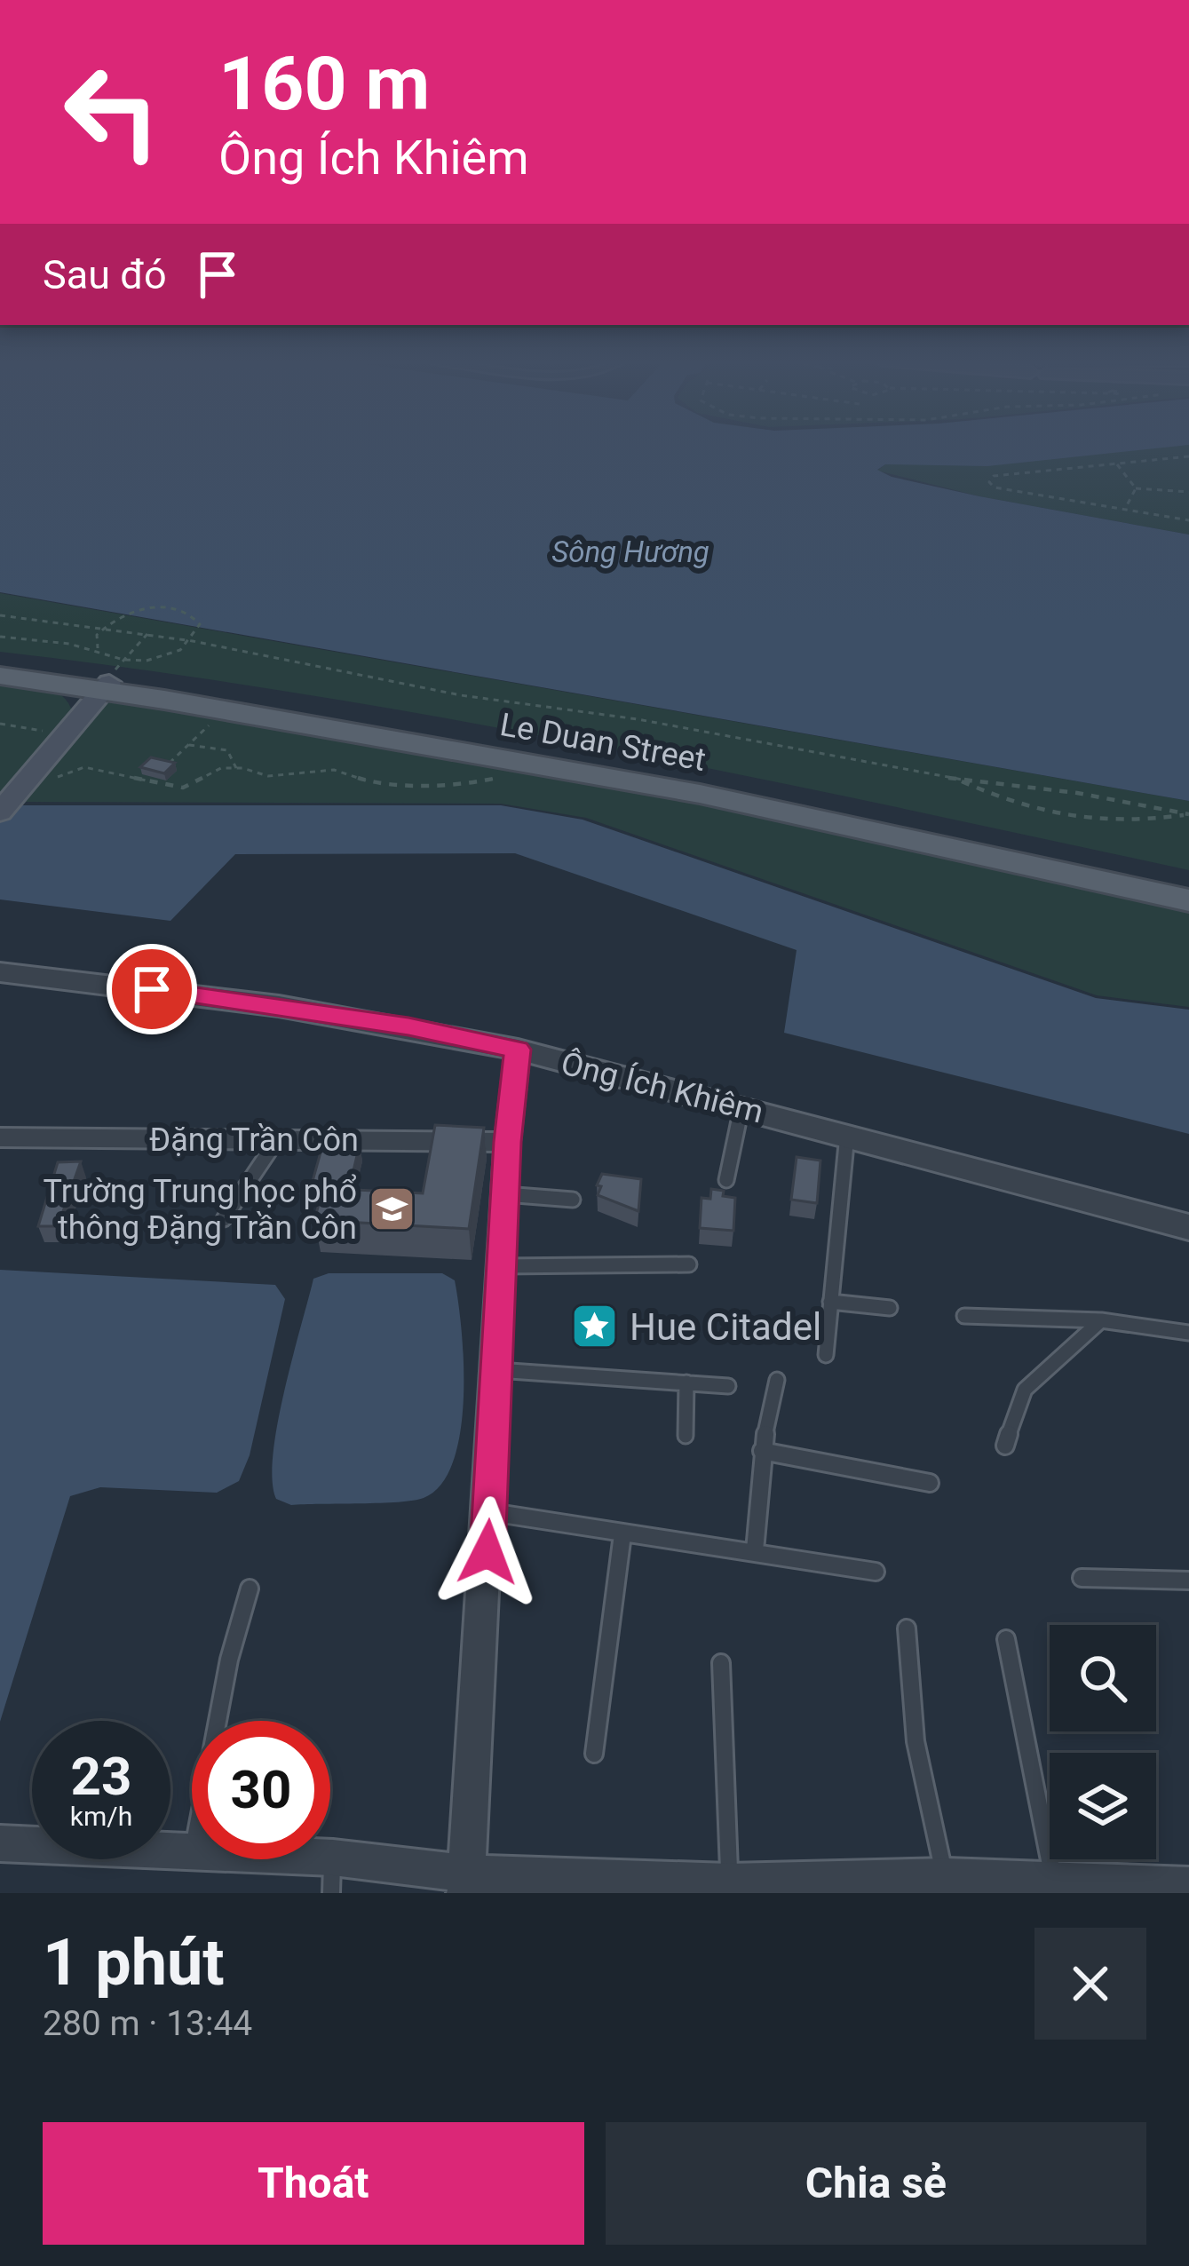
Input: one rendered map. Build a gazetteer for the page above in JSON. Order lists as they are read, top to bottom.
{
  "streets": {
    "main road": ["Le Duan Street"],
    "street": ["Ông Ích Khiêm", "Đặng Trần Côn"]
  },
  "water": ["Sông Hương"],
  "places": {
    "school or university": ["Trường Trung học phổ thông Đặng Trần Côn"],
    "place": ["Hue Citadel"]
  },
  "page": {
    "turn": ["160 m", "Ông Ích Khiêm"],
    "then": "Sau đó",
    "speed": "23 km/h",
    "limit": "30",
    "heading": ["1 phút", "280 m · 13:44"],
    "buttons": ["Thoát", "Chia sẻ"]
  }
}
